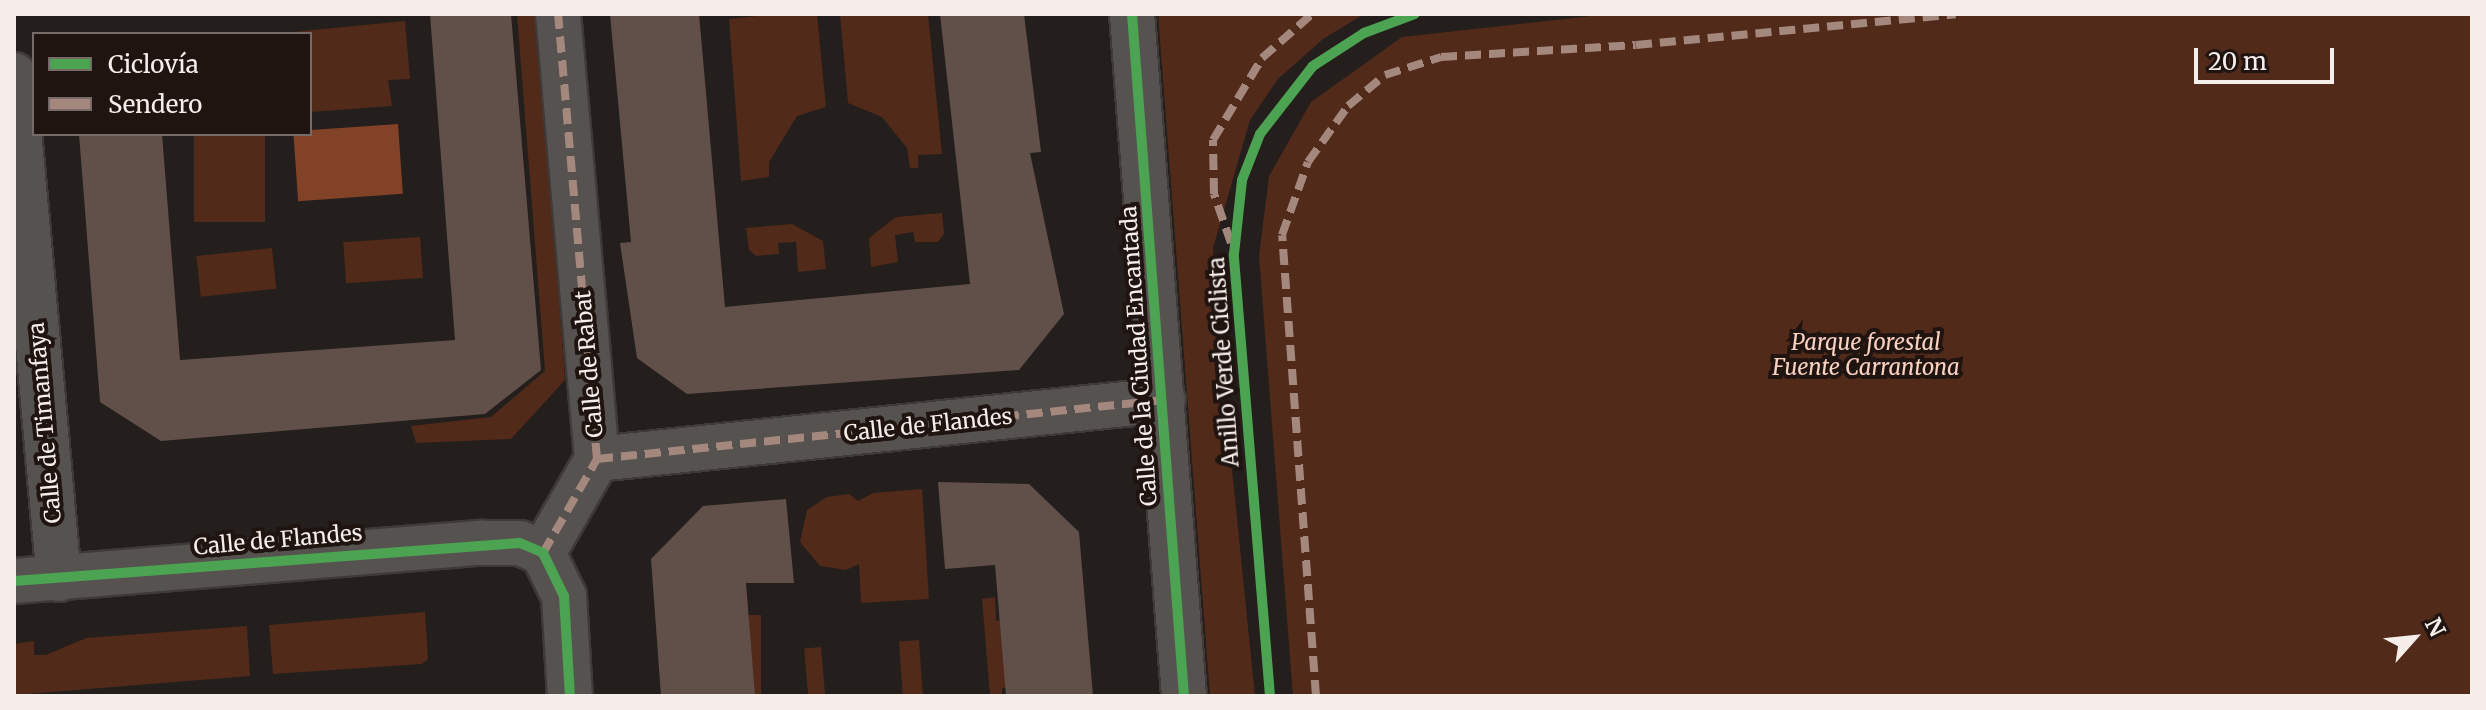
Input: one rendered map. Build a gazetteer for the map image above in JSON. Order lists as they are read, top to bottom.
{
  "streets": {
    "street": [
      "Calle de la Ciudad Encantada",
      "Calle de Rabat",
      "Calle de Timanfaya",
      "Calle de Flandes"
    ],
    "cycle path": ["Anillo Verde Ciclista"]
  },
  "crossings": [
    ["Calle de la Ciudad Encantada", "Calle de Flandes"],
    ["Calle de Rabat", "Calle de Flandes"],
    ["Calle de Timanfaya", "Calle de Flandes"]
  ],
  "parks": ["Parque forestal Fuente Carrantona"],
  "legend": ["Ciclovía", "Sendero"],
  "scale_bar": "20 m",
  "north": "top right"
}
